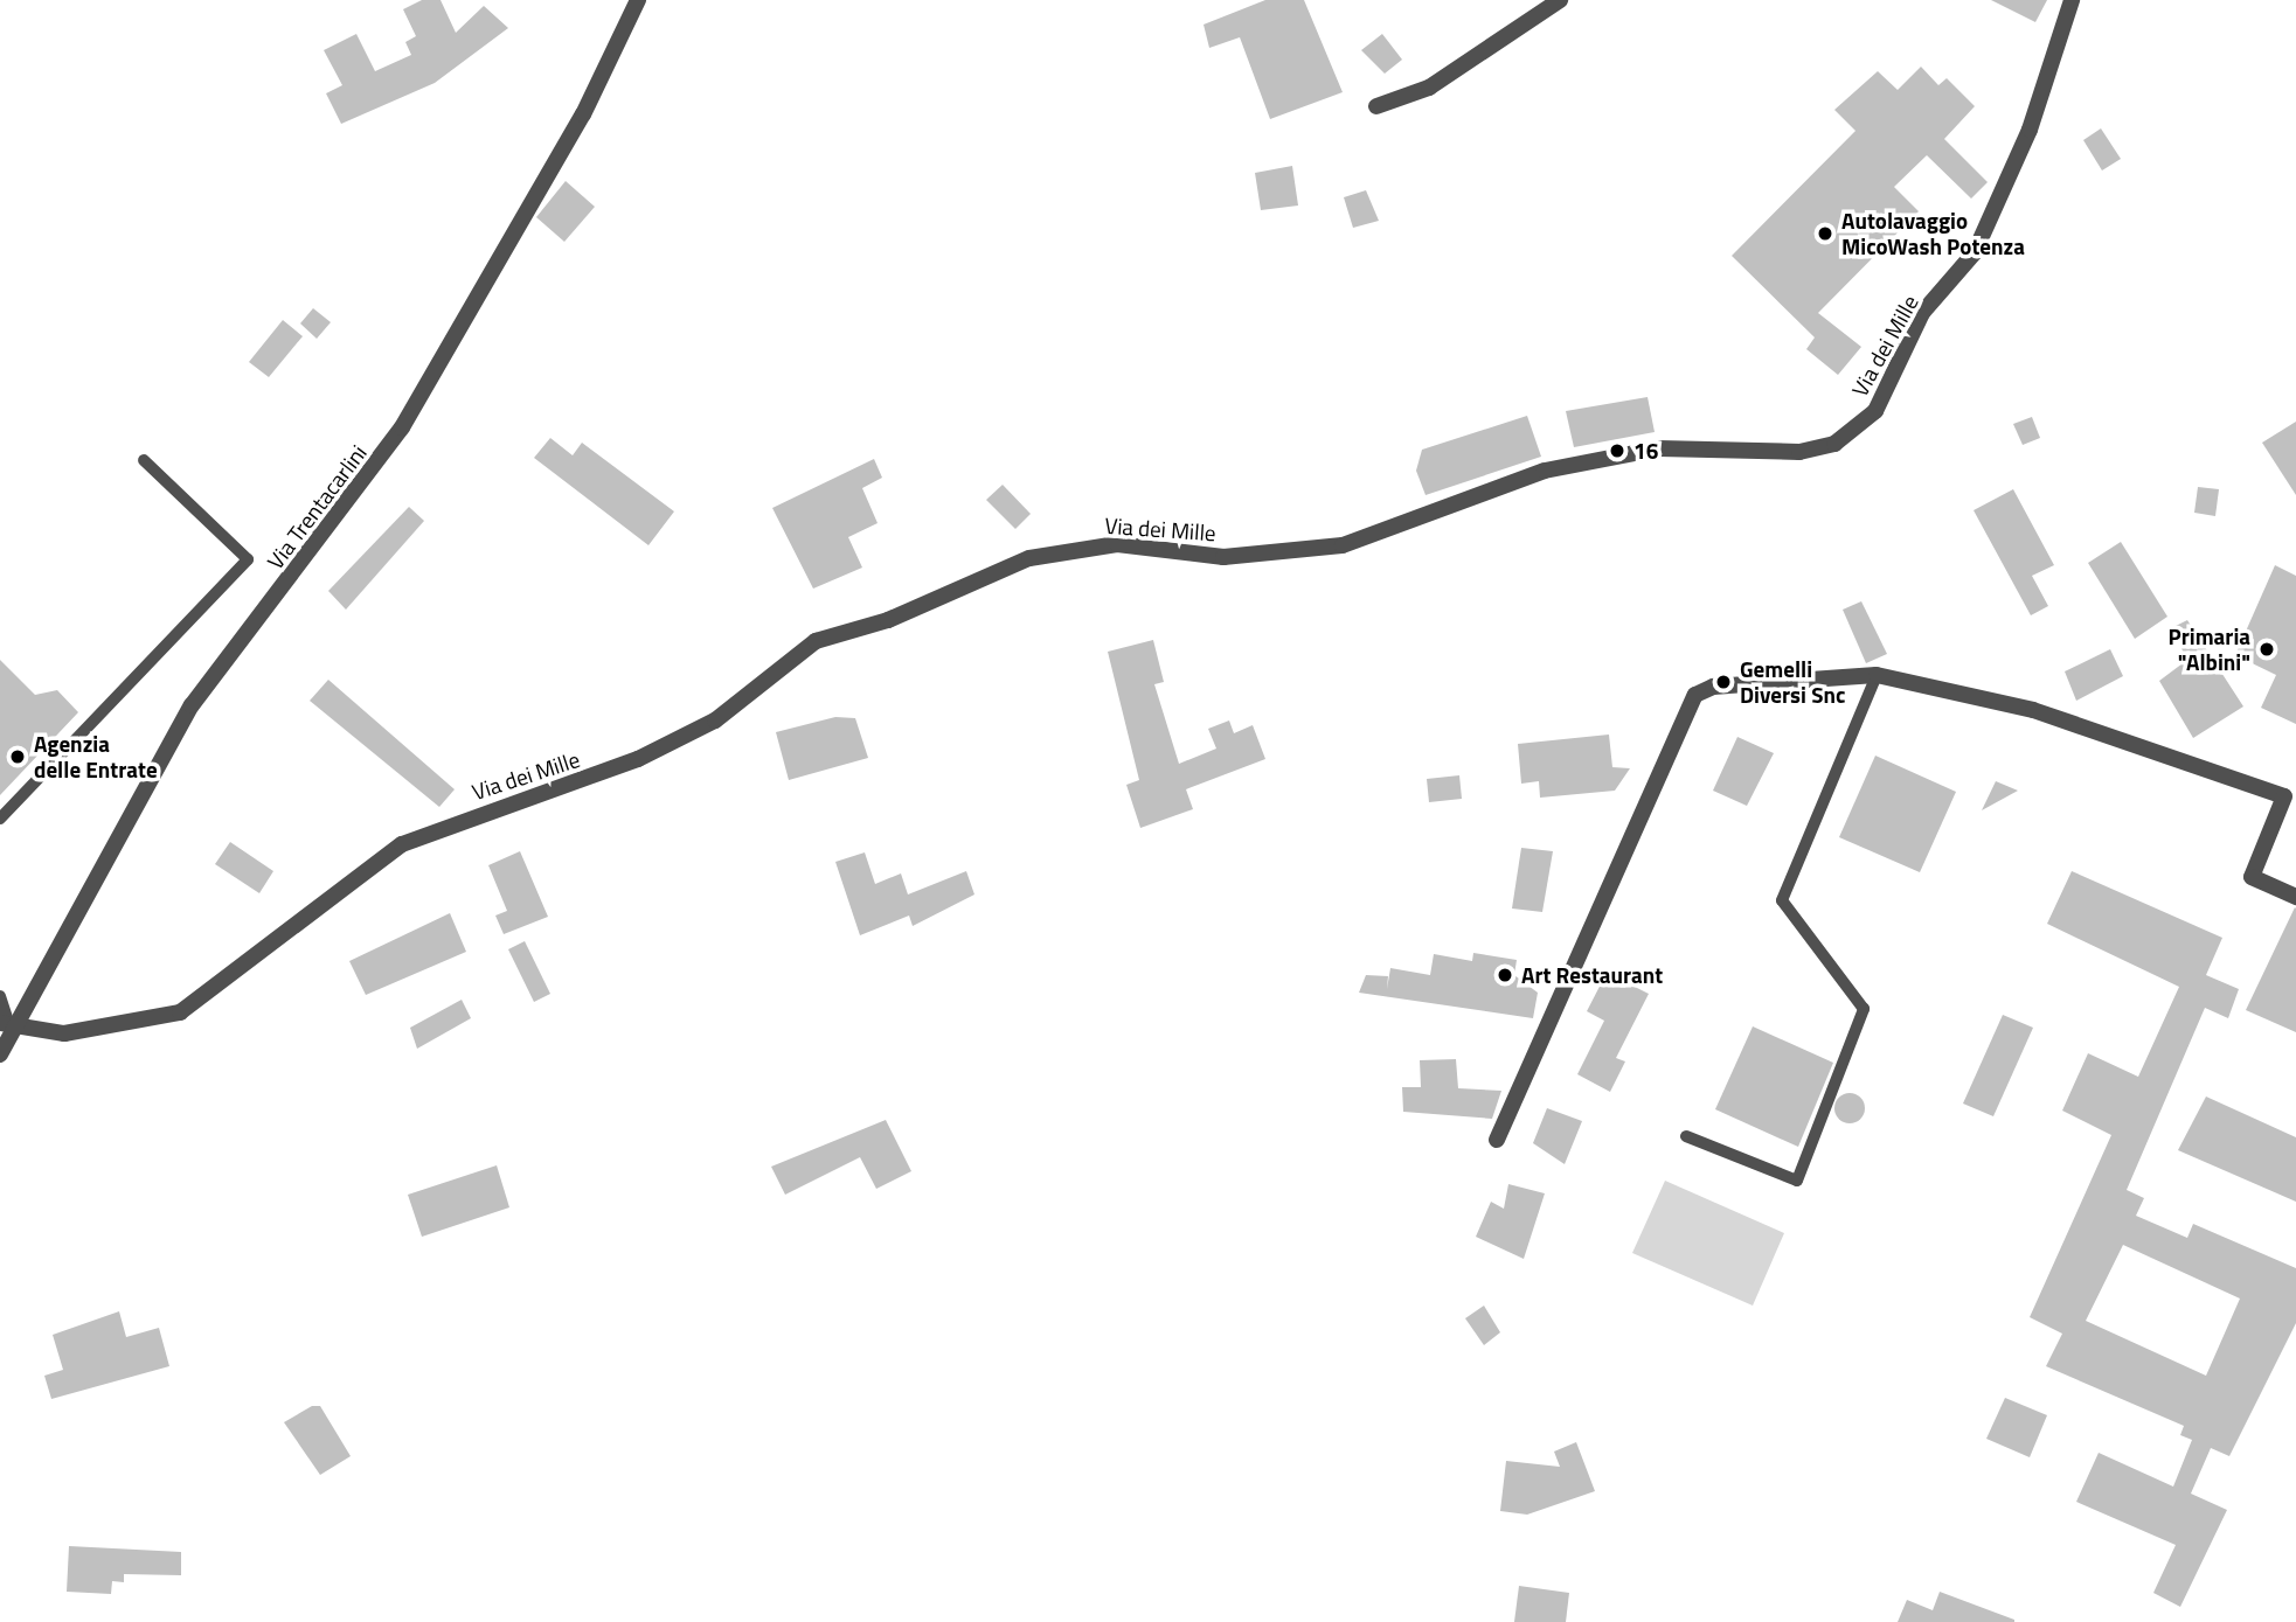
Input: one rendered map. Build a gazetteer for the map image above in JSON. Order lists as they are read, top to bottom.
{
  "streets": {
    "street": ["Via dei Mille", "Via Trentacarlini"]
  },
  "crossings": [
    ["Via dei Mille", "Via Trentacarlini"]
  ],
  "places": [
    "Autolavaggio MicoWash Potenza",
    "16",
    "Primaria \"Albini\"",
    "Gemelli Diversi Snc",
    "Agenzia delle Entrate",
    "Art Restaurant"
  ]
}
